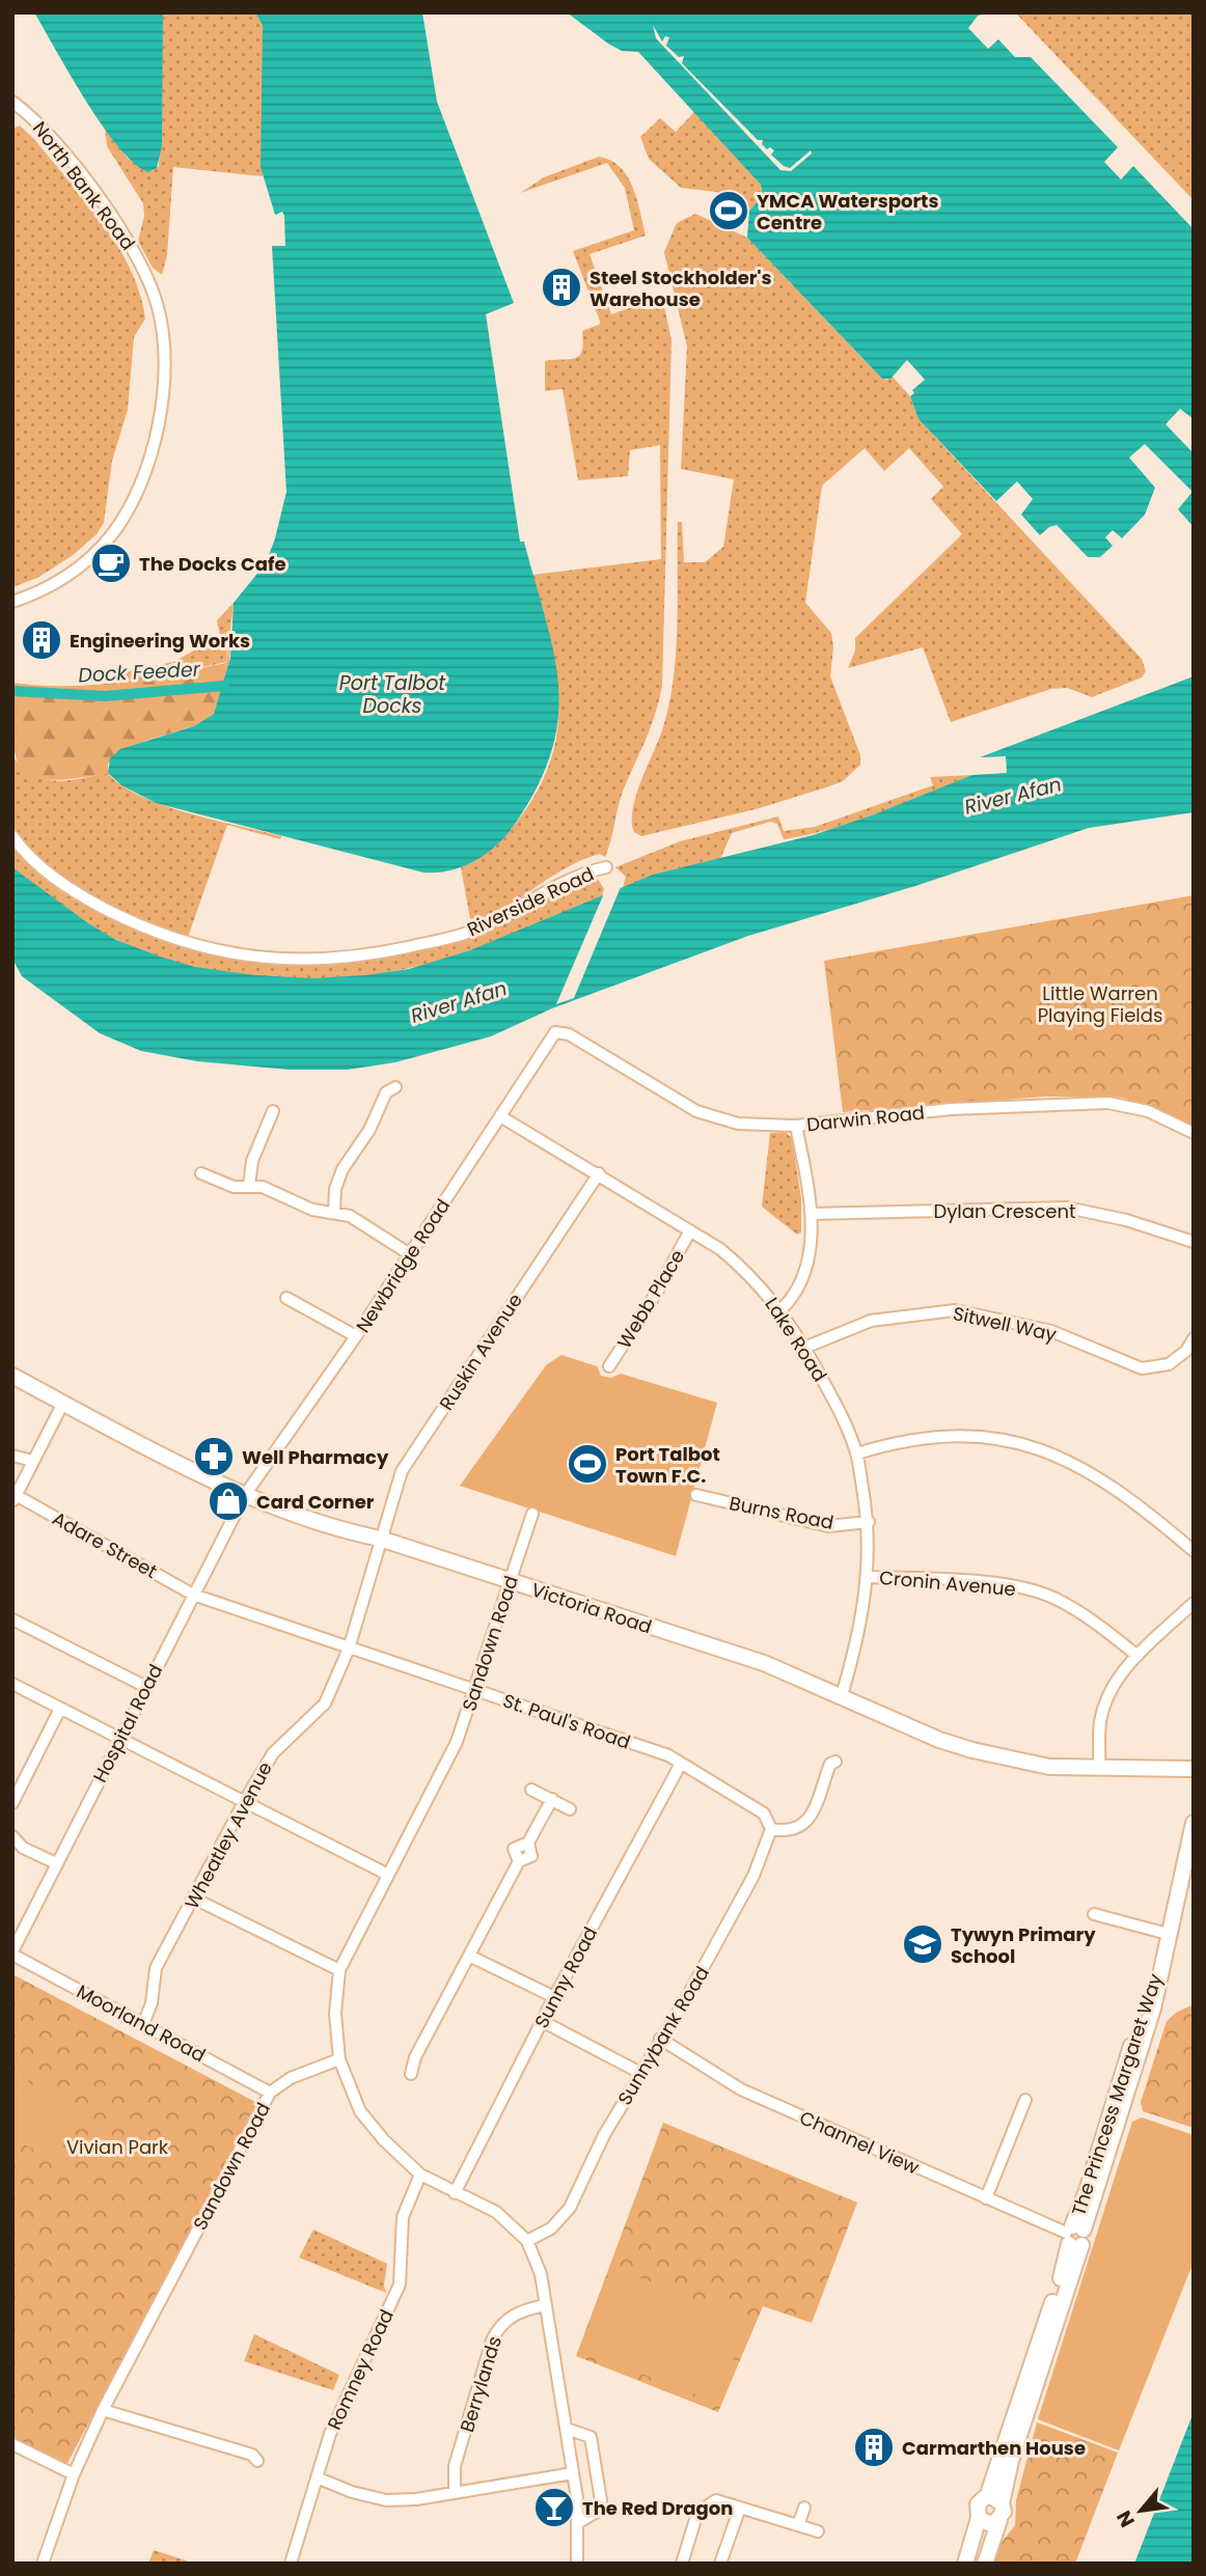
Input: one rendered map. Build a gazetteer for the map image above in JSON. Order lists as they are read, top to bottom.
{
  "streets": {
    "street": [
      "North Bank Road",
      "Riverside Road",
      "Darwin Road",
      "Dylan Crescent",
      "Newbridge Road",
      "Webb Place",
      "Sitwell Way",
      "Lake Road",
      "Ruskin Avenue",
      "Burns Road",
      "Adare Street",
      "Cronin Avenue",
      "Victoria Road",
      "Sandown Road",
      "St. Paul's Road",
      "Hospital Road",
      "Wheatley Avenue",
      "Sunny Road",
      "Moorland Road",
      "Sunnybank Road",
      "The Princess Margaret Way",
      "Channel View",
      "Romney Road",
      "Berrylands"
    ]
  },
  "crossings": [
    ["Darwin Road", "Newbridge Road"],
    ["Newbridge Road", "Lake Road"],
    ["Newbridge Road", "Victoria Road"],
    ["Newbridge Road", "Hospital Road"],
    ["Webb Place", "Lake Road"],
    ["Sitwell Way", "Lake Road"],
    ["Lake Road", "Ruskin Avenue"],
    ["Lake Road", "Burns Road"],
    ["Lake Road", "Cronin Avenue"],
    ["Lake Road", "Victoria Road"],
    ["Ruskin Avenue", "Victoria Road"],
    ["Ruskin Avenue", "Wheatley Avenue"],
    ["Adare Street", "St. Paul's Road"],
    ["Adare Street", "Hospital Road"],
    ["Victoria Road", "Sandown Road"],
    ["Victoria Road", "Hospital Road"],
    ["Victoria Road", "Wheatley Avenue"],
    ["Sandown Road", "St. Paul's Road"],
    ["Sandown Road", "Moorland Road"],
    ["St. Paul's Road", "Hospital Road"],
    ["St. Paul's Road", "Wheatley Avenue"],
    ["St. Paul's Road", "Sunny Road"],
    ["St. Paul's Road", "Sunnybank Road"],
    ["Hospital Road", "Moorland Road"],
    ["Wheatley Avenue", "Moorland Road"],
    ["Sunnybank Road", "Channel View"],
    ["The Princess Margaret Way", "Channel View"]
  ],
  "water": ["Dock Feeder", "Port Talbot Docks", "River Afan"],
  "parks": ["Little Warren Playing Fields", "Vivian Park"],
  "places": {
    "sports": ["YMCA Watersports Centre", "Port Talbot Town F.C."],
    "building": ["Steel Stockholder's Warehouse", "Engineering Works", "Carmarthen House"],
    "cafe": ["The Docks Cafe"],
    "pharmacy": ["Well Pharmacy"],
    "shop": ["Card Corner"],
    "school or university": ["Tywyn Primary School"],
    "bar": ["The Red Dragon"]
  },
  "north": "bottom left"
}
